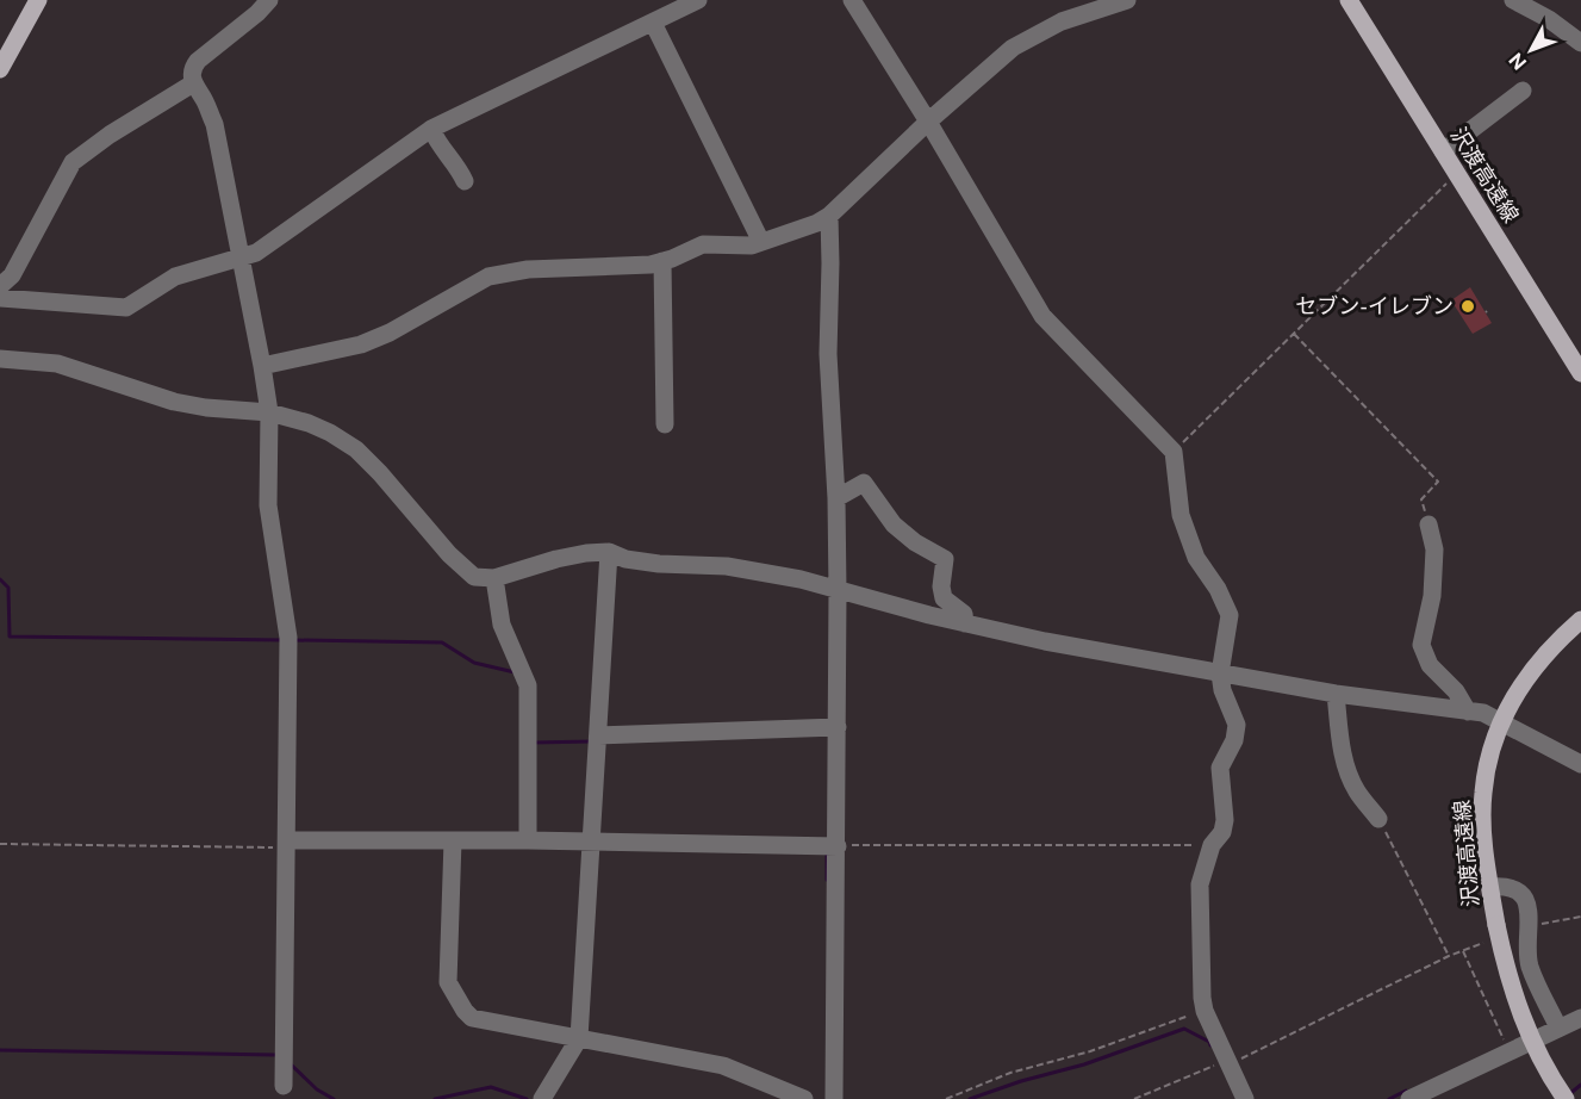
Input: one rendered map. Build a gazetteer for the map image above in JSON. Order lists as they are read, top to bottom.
{
  "streets": {
    "main road": ["沢渡高遠線"]
  },
  "places": ["セブン-イレブン"],
  "north": "bottom left"
}
